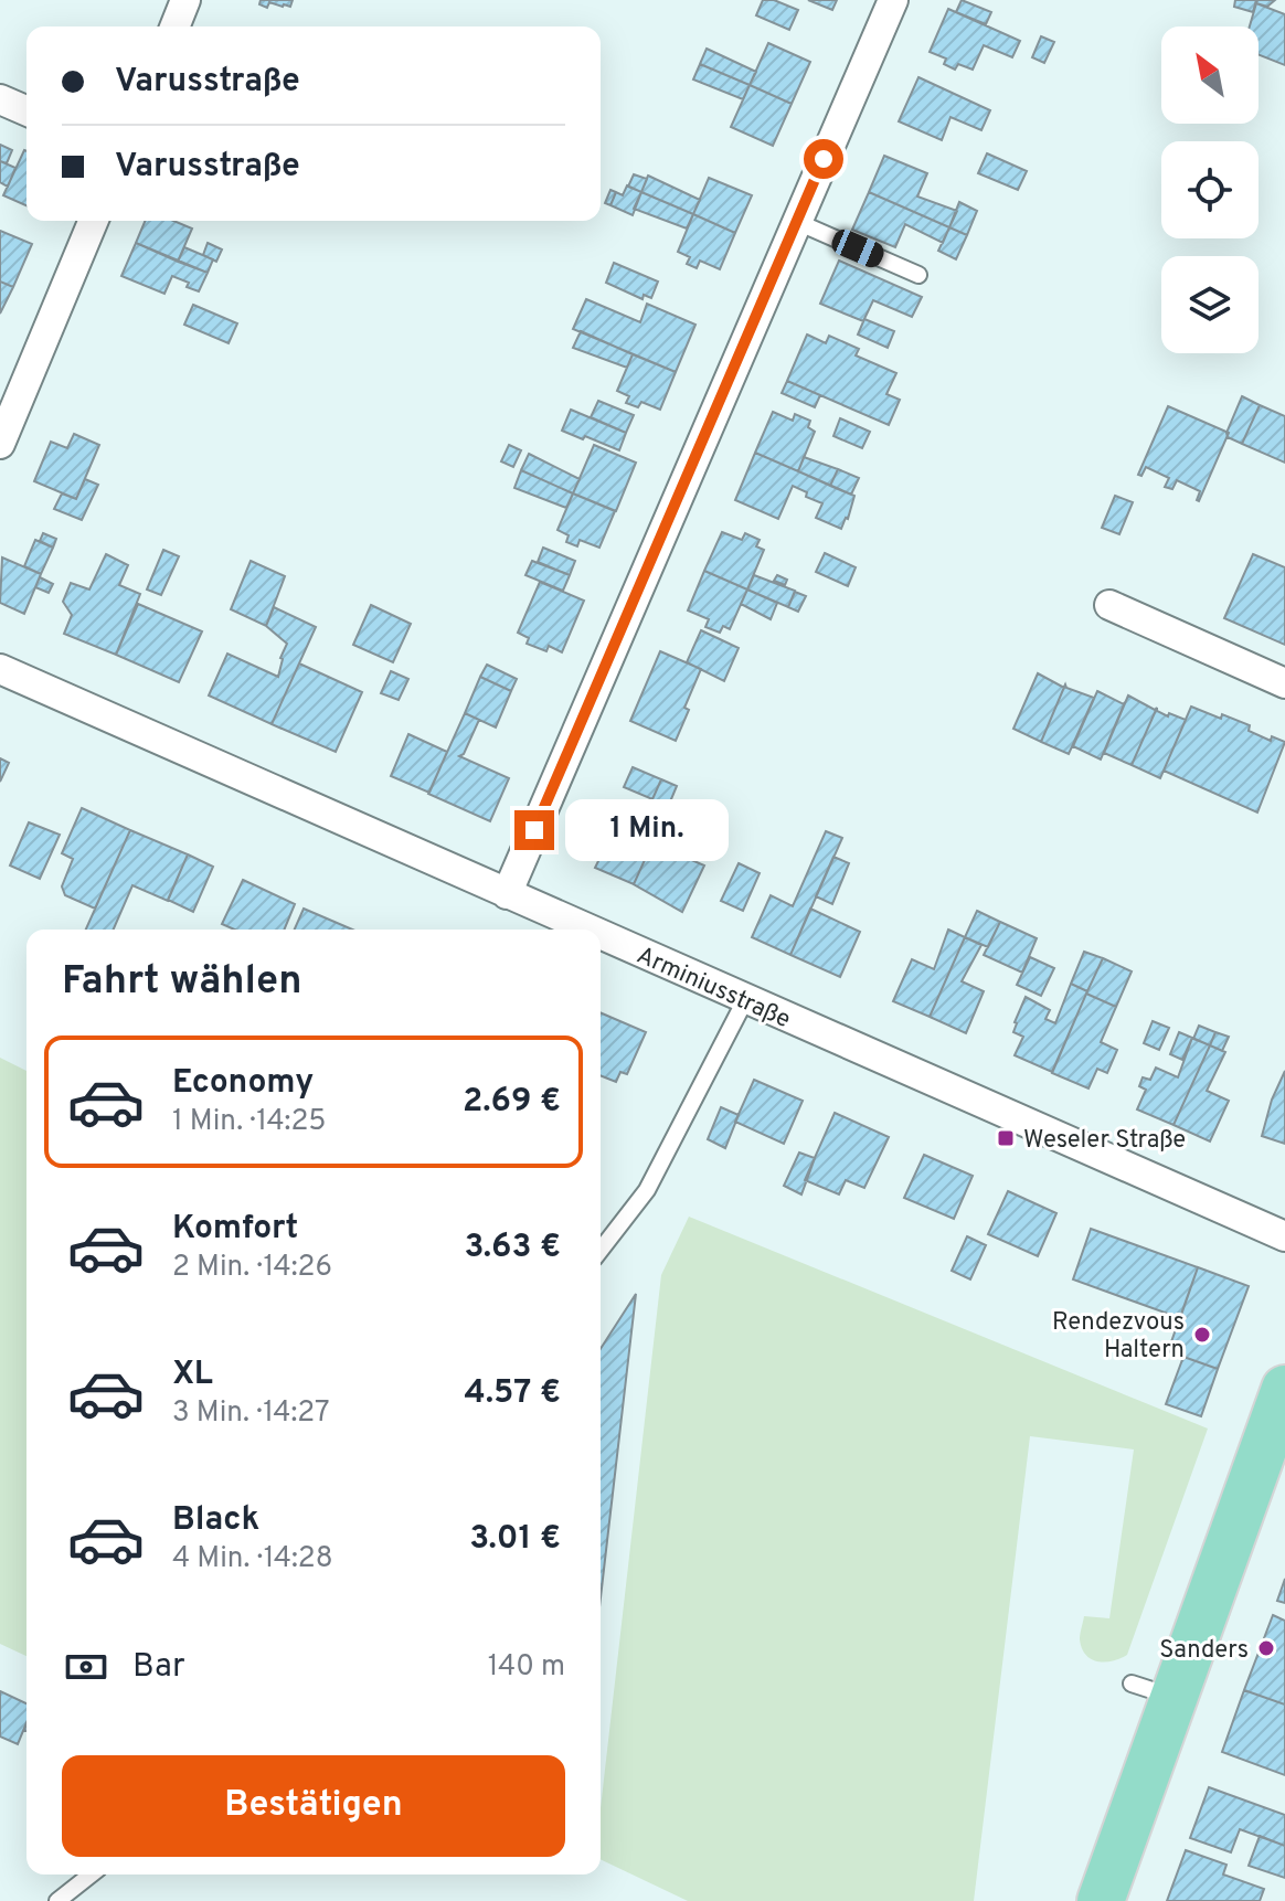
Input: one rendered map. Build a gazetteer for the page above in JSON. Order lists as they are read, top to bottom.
{
  "streets": {
    "street": ["Arminiusstraße"]
  },
  "places": {
    "transit": ["Weseler Straße"],
    "other": ["Rendezvous Haltern", "Sanders"]
  },
  "north": "top left",
  "page": {
    "banner": ["Varusstraße", "Varusstraße"],
    "bubble": "1 Min.",
    "heading": "Fahrt wählen",
    "list": [
      {
        "name": "Economy",
        "note": "1 Min. · 14:25",
        "value": "2.69 €"
      },
      {
        "name": "Komfort",
        "note": "2 Min. · 14:26",
        "value": "3.63 €"
      },
      {
        "name": "XL",
        "note": "3 Min. · 14:27",
        "value": "4.57 €"
      },
      {
        "name": "Black",
        "note": "4 Min. · 14:28",
        "value": "3.01 €"
      }
    ],
    "pay": ["Bar", "140 m"],
    "buttons": "Bestätigen"
  }
}
